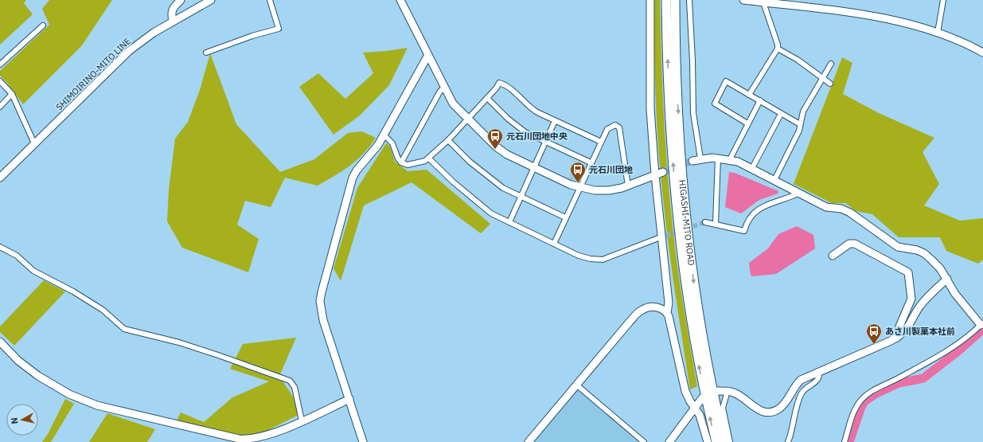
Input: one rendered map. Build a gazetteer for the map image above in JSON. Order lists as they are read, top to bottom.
{
  "streets": {
    "highway": ["HIGASHI-MITO ROAD"],
    "street": ["SHIMOIRINO-MITO LINE"]
  },
  "places": {
    "bus stop": ["元石川団地中央", "元石川団地", "あさ川製菓本社前"]
  },
  "north": "left"
}
